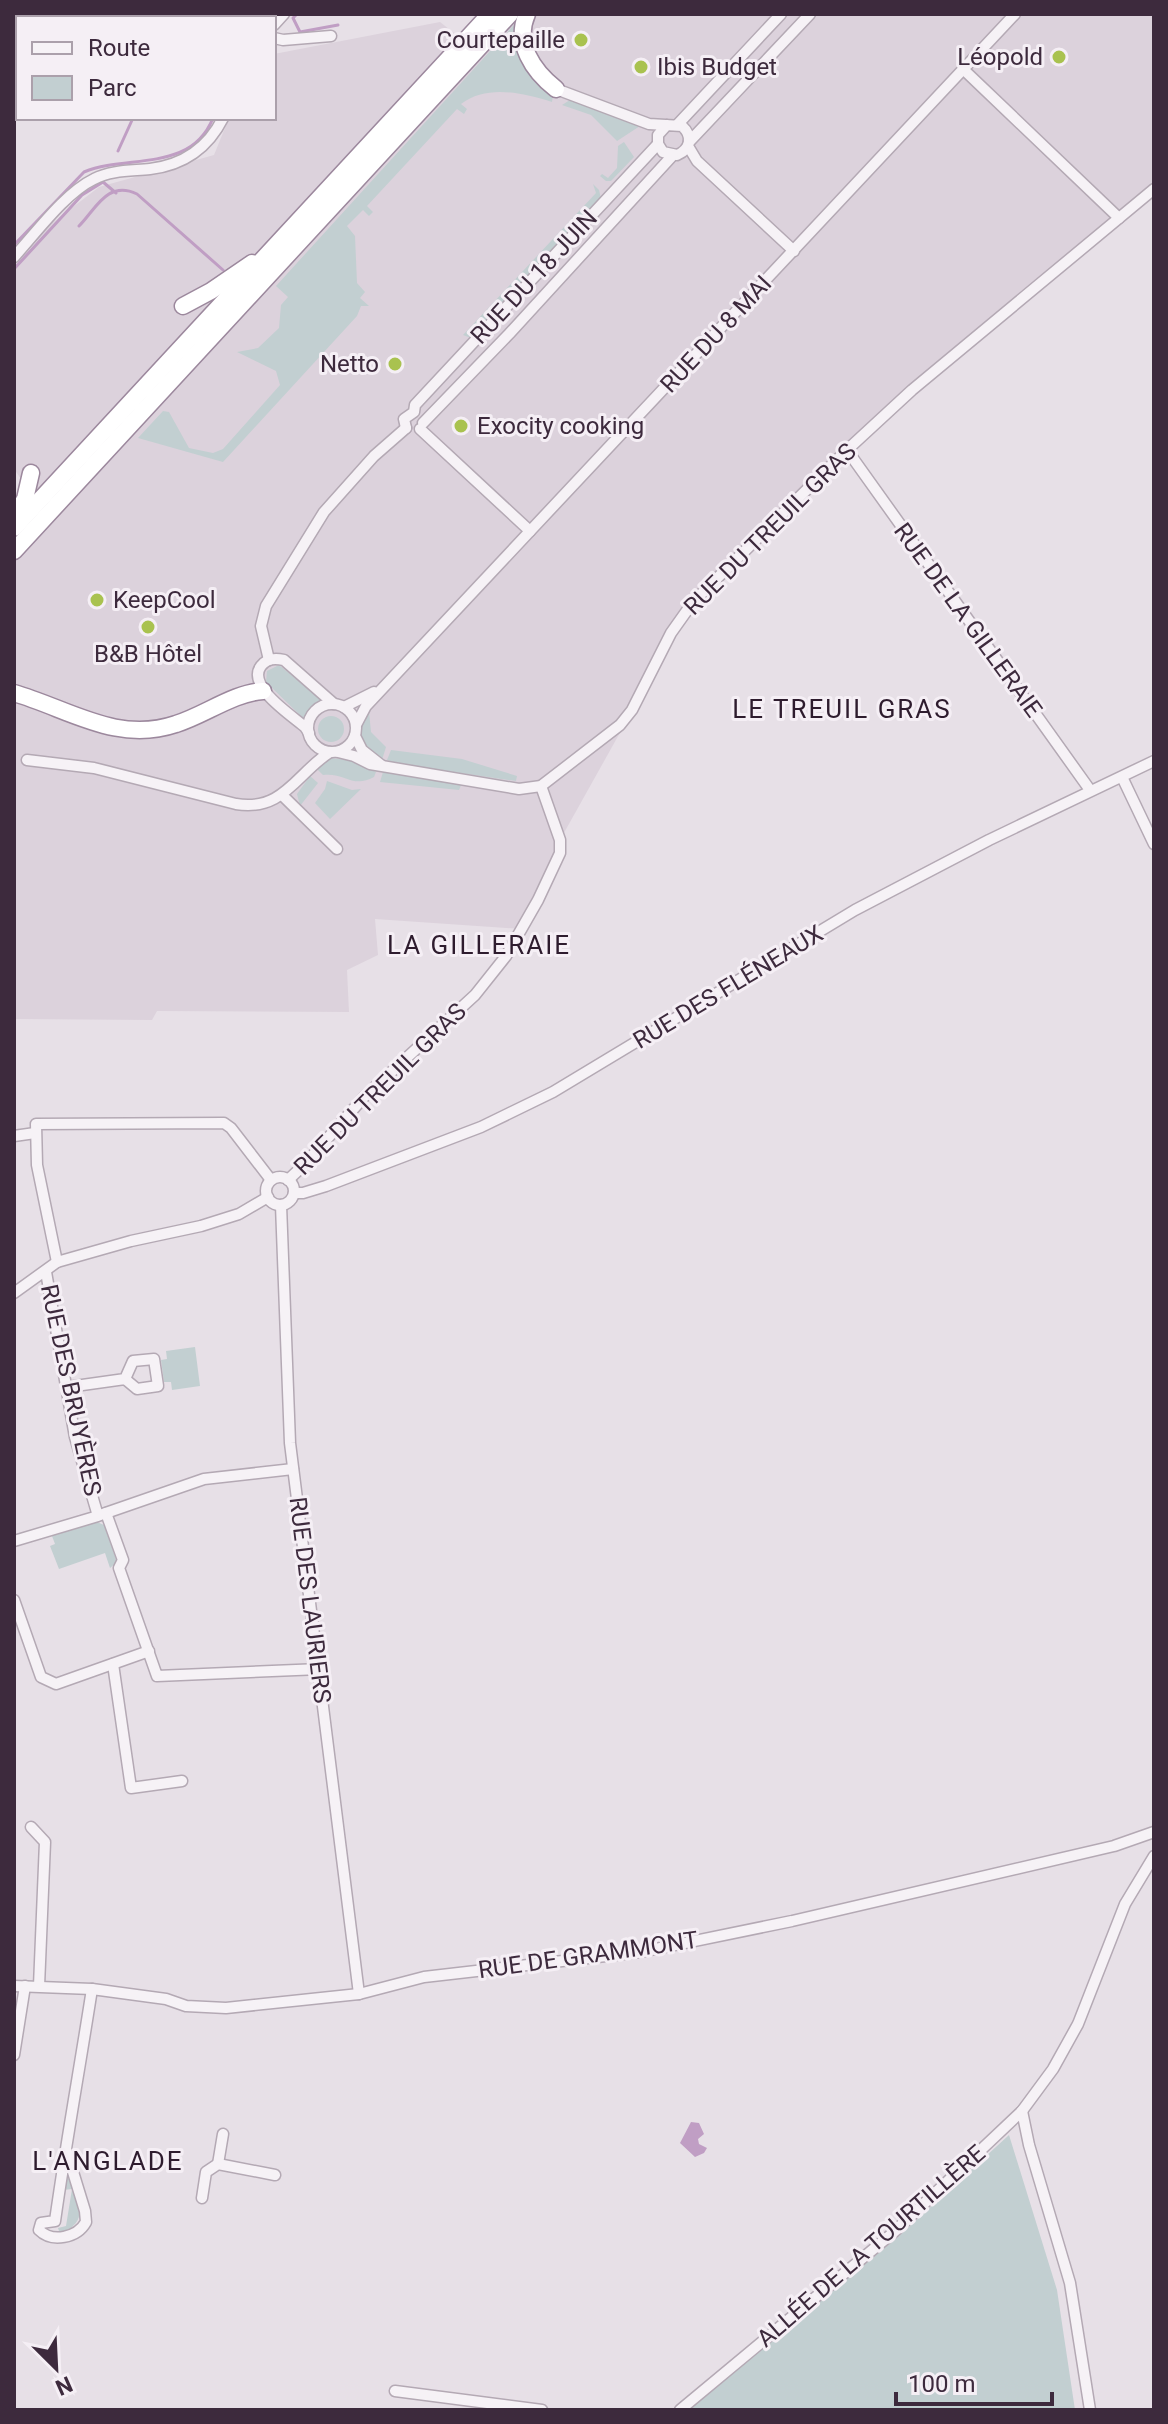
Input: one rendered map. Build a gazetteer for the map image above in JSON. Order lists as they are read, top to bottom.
{
  "streets": {
    "street": [
      "RUE DU 18 JUIN",
      "RUE DU 8 MAI",
      "RUE DU TREUIL GRAS",
      "RUE DE LA GILLERAIE",
      "RUE DES FLÉNEAUX",
      "RUE DES BRUYÈRES",
      "RUE DES LAURIERS",
      "RUE DE GRAMMONT",
      "ALLÉE DE LA TOURTILLÈRE"
    ]
  },
  "crossings": [
    ["RUE DU TREUIL GRAS", "RUE DE LA GILLERAIE"],
    ["RUE DU TREUIL GRAS", "RUE DES FLÉNEAUX"],
    ["RUE DU TREUIL GRAS", "RUE DES LAURIERS"],
    ["RUE DE LA GILLERAIE", "RUE DES FLÉNEAUX"],
    ["RUE DES FLÉNEAUX", "RUE DES LAURIERS"],
    ["RUE DES LAURIERS", "RUE DE GRAMMONT"]
  ],
  "districts": ["LE TREUIL GRAS", "LA GILLERAIE", "L'ANGLADE"],
  "places": [
    "Courtepaille",
    "Léopold",
    "Ibis Budget",
    "Netto",
    "Exocity cooking",
    "KeepCool",
    "B&B Hôtel"
  ],
  "legend": ["Route", "Parc"],
  "scale_bar": "100 m",
  "north": "bottom right"
}
